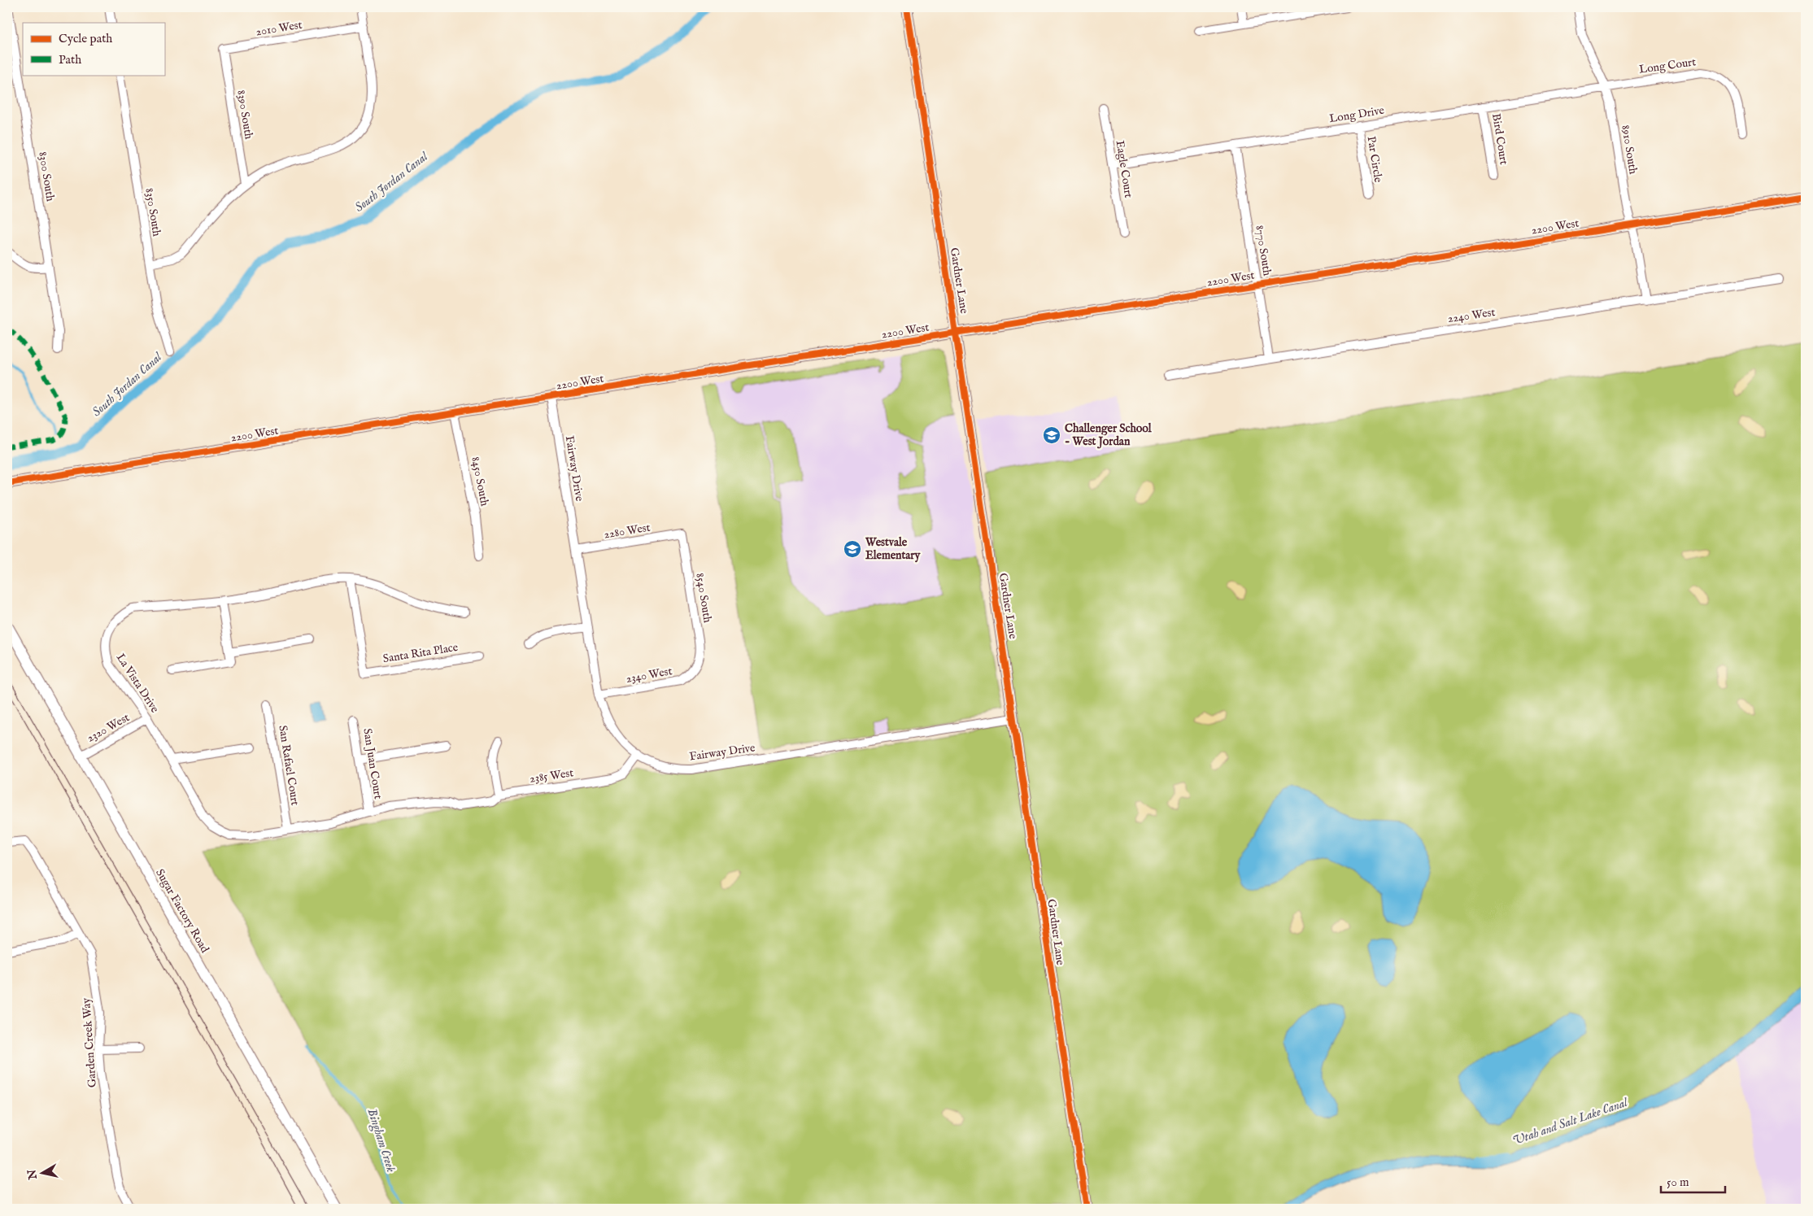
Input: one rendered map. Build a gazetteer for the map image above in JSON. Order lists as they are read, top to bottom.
{
  "streets": {
    "street": [
      "2010 West",
      "Long Court",
      "8390 South",
      "Long Drive",
      "Bird Court",
      "8910 South",
      "Par Circle",
      "Eagle Court",
      "8300 South",
      "8350 South",
      "2200 West",
      "8770 South",
      "Gardner Lane",
      "2240 West",
      "Fairway Drive",
      "8450 South",
      "2280 West",
      "8540 South",
      "Santa Rita Place",
      "2340 West",
      "La Vista Drive",
      "2320 West",
      "San Juan Court",
      "San Rafael Court",
      "2385 West",
      "Sugar Factory Road",
      "Garden Creek Way"
    ]
  },
  "crossings": [
    ["2010 West", "8390 South"],
    ["Long Court", "Long Drive"],
    ["Long Court", "8910 South"],
    ["Long Drive", "Bird Court"],
    ["Long Drive", "8910 South"],
    ["Long Drive", "Par Circle"],
    ["Long Drive", "Eagle Court"],
    ["Long Drive", "8770 South"],
    ["8910 South", "2200 West"],
    ["8910 South", "2240 West"],
    ["2200 West", "8770 South"],
    ["2200 West", "Gardner Lane"],
    ["2200 West", "Fairway Drive"],
    ["2200 West", "8450 South"],
    ["8770 South", "2240 West"],
    ["Gardner Lane", "Fairway Drive"],
    ["Fairway Drive", "2280 West"],
    ["Fairway Drive", "2340 West"],
    ["Fairway Drive", "2385 West"],
    ["2280 West", "8540 South"],
    ["8540 South", "2340 West"],
    ["Santa Rita Place", "La Vista Drive"],
    ["La Vista Drive", "2320 West"],
    ["La Vista Drive", "San Juan Court"],
    ["La Vista Drive", "San Rafael Court"],
    ["La Vista Drive", "2385 West"],
    ["2320 West", "Sugar Factory Road"]
  ],
  "water": ["South Jordan Canal", "Utah and Salt Lake Canal", "Bingham Creek"],
  "places": {
    "school or university": ["Challenger School - West Jordan", "Westvale Elementary"]
  },
  "legend": ["Cycle path", "Path"],
  "scale_bar": "50 m",
  "north": "left"
}
